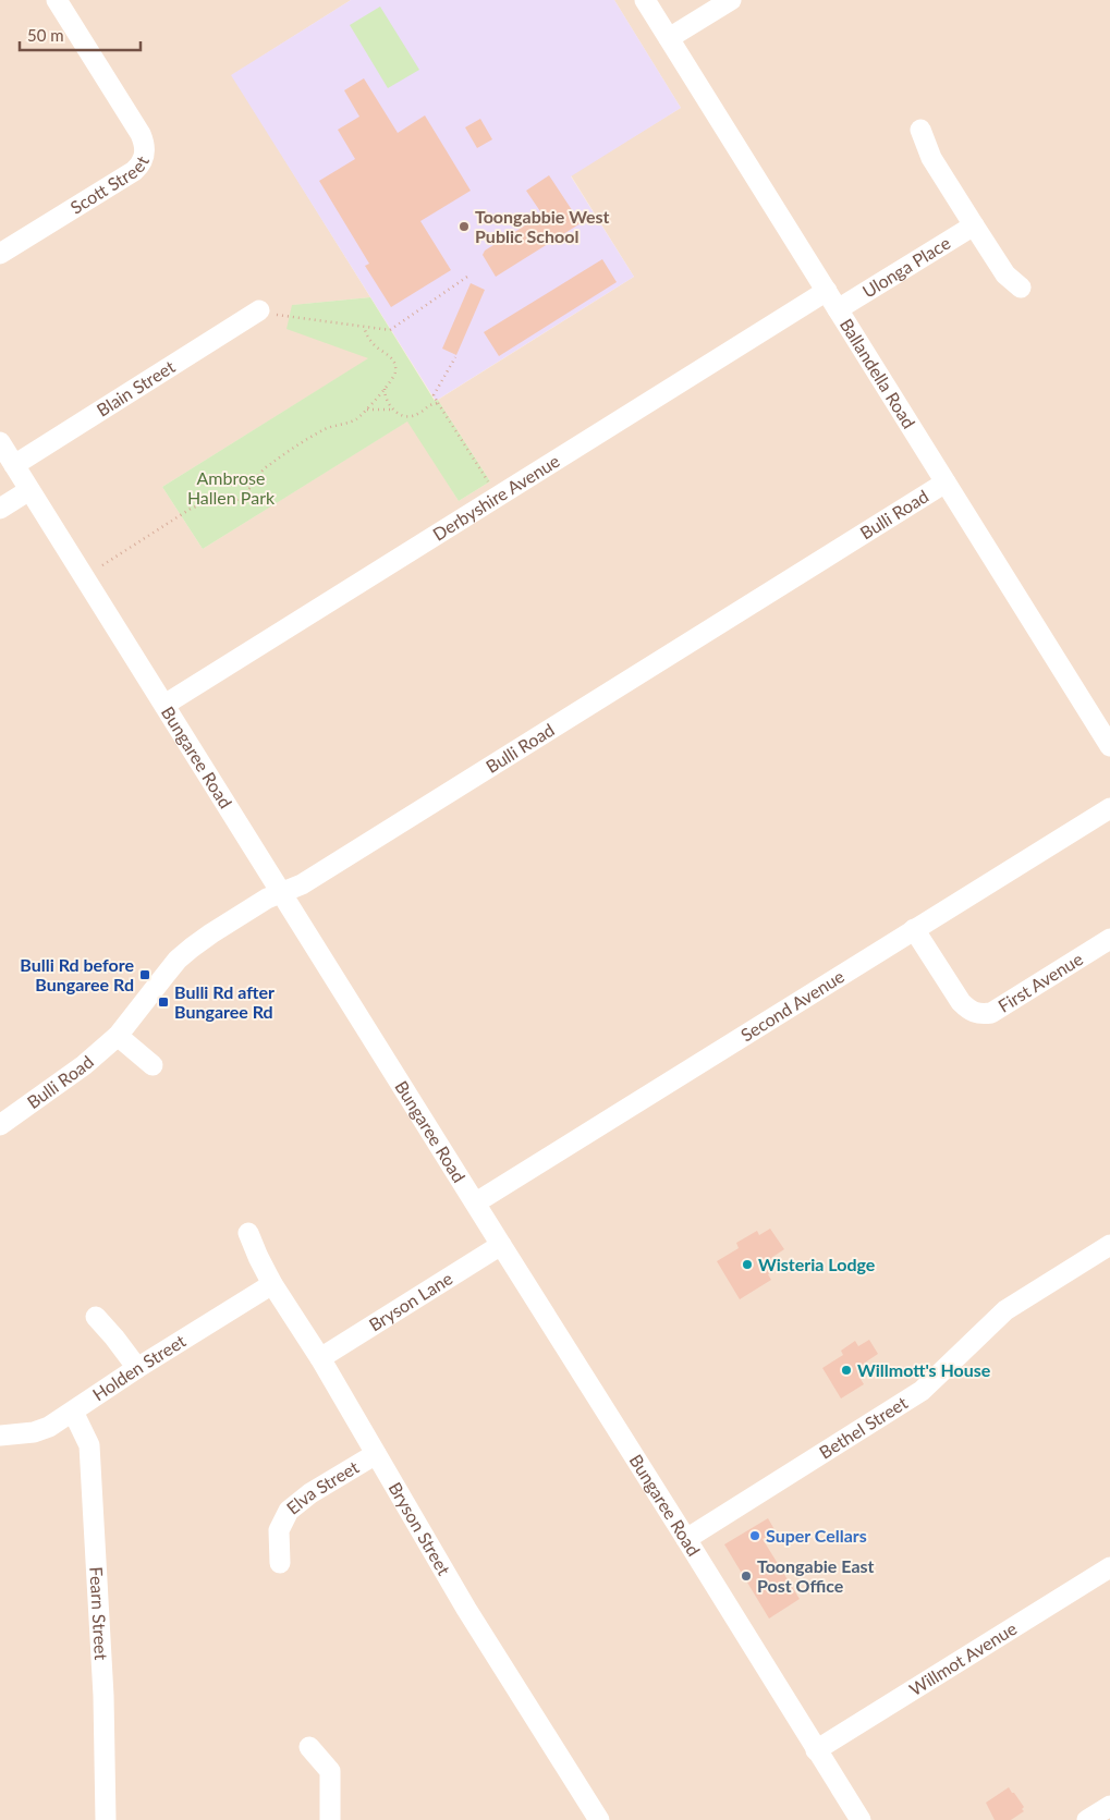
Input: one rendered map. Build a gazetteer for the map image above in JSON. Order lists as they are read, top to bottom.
{
  "streets": {
    "street": [
      "Scott Street",
      "Ulonga Place",
      "Ballandella Road",
      "Blain Street",
      "Derbyshire Avenue",
      "Bulli Road",
      "Bungaree Road",
      "First Avenue",
      "Second Avenue",
      "Bryson Lane",
      "Holden Street",
      "Bethel Street",
      "Elva Street",
      "Bryson Street",
      "Fearn Street",
      "Willmot Avenue"
    ]
  },
  "crossings": [
    ["Ulonga Place", "Ballandella Road"],
    ["Ballandella Road", "Derbyshire Avenue"],
    ["Ballandella Road", "Bulli Road"],
    ["Blain Street", "Bungaree Road"],
    ["Derbyshire Avenue", "Bungaree Road"],
    ["Bulli Road", "Bungaree Road"],
    ["Bungaree Road", "Second Avenue"],
    ["Bungaree Road", "Bryson Lane"],
    ["Bungaree Road", "Bethel Street"],
    ["Bungaree Road", "Willmot Avenue"],
    ["First Avenue", "Second Avenue"],
    ["Bryson Lane", "Bryson Street"],
    ["Holden Street", "Bryson Street"],
    ["Holden Street", "Fearn Street"],
    ["Elva Street", "Bryson Street"]
  ],
  "parks": ["Ambrose Hallen Park"],
  "places": {
    "other": [
      "Toongabbie West Public School",
      "Wisteria Lodge",
      "Willmott's House",
      "Super Cellars",
      "Toongabie East Post Office"
    ],
    "transit": ["Bulli Rd before Bungaree Rd", "Bulli Rd after Bungaree Rd"]
  },
  "scale_bar": "50 m"
}
